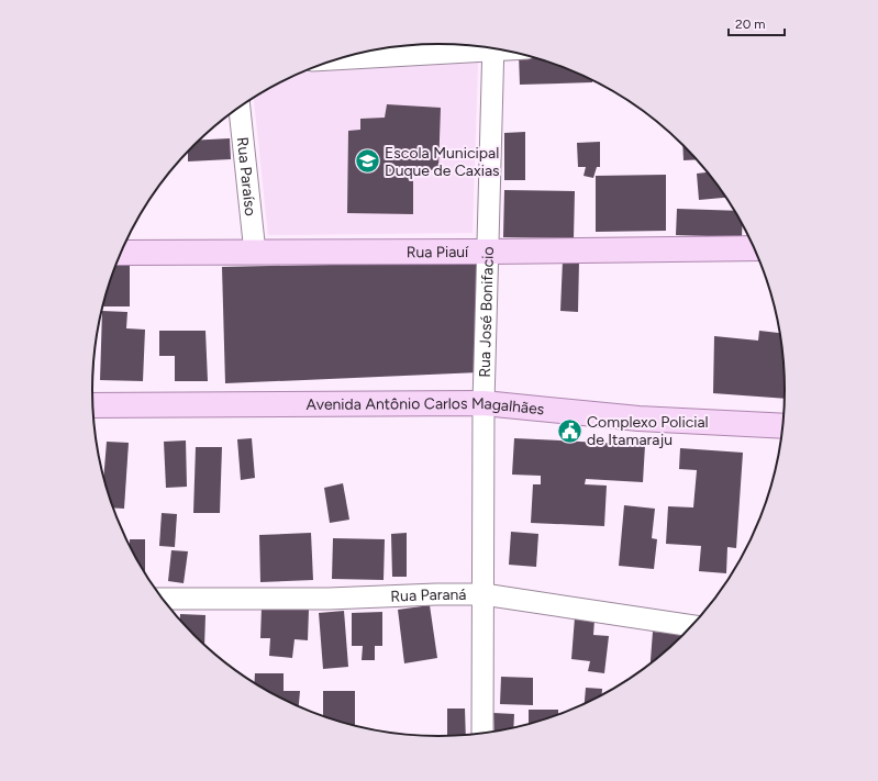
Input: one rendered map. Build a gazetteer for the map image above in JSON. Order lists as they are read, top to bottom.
{
  "streets": {
    "main road": ["Rua Piauí", "Avenida Antônio Carlos Magalhães"],
    "street": ["Rua Paraíso", "Rua José Bonifacio", "Rua Paraná"]
  },
  "crossings": [
    ["Rua Paraíso", "Rua Piauí"],
    ["Rua Piauí", "Rua José Bonifacio"],
    ["Rua José Bonifacio", "Avenida Antônio Carlos Magalhães"],
    ["Rua José Bonifacio", "Rua Paraná"]
  ],
  "places": {
    "school or university": ["Escola Municipal Duque de Caxias"],
    "public building": ["Complexo Policial de Itamaraju"]
  },
  "scale_bar": "20 m"
}
